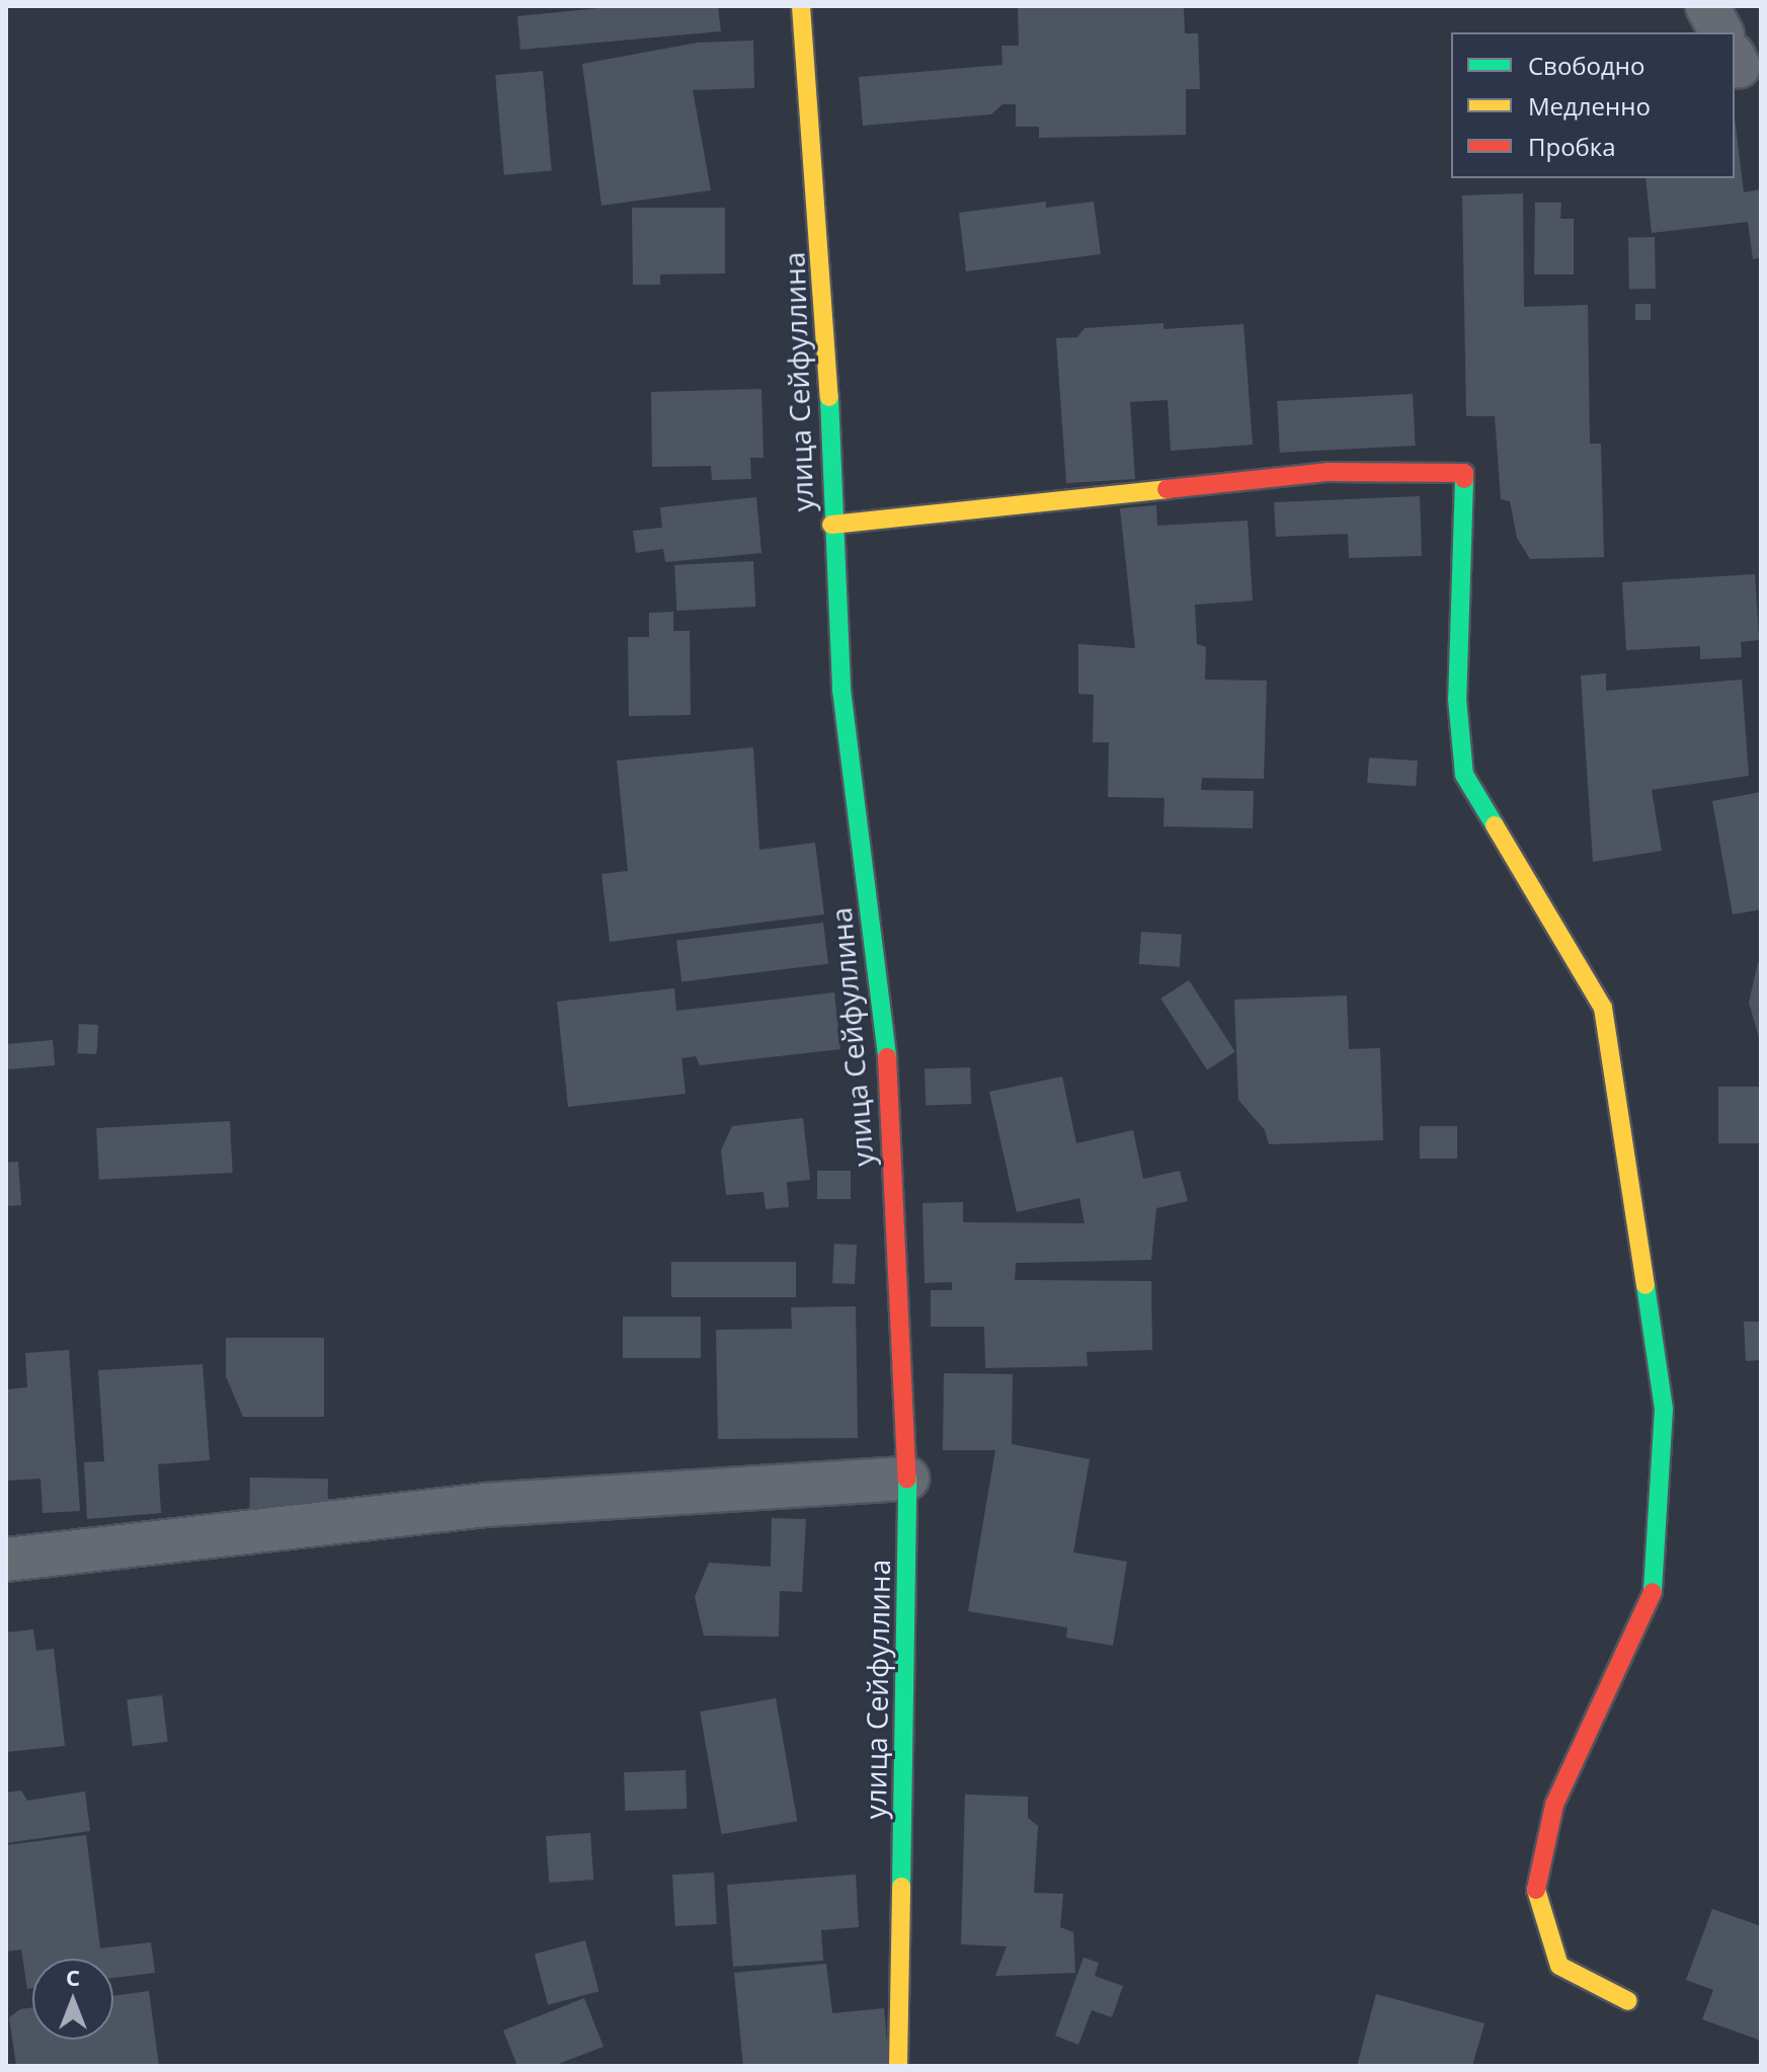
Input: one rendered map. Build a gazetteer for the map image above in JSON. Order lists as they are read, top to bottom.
{
  "streets": {
    "street": ["улица Сейфуллина"]
  },
  "legend": ["Свободно", "Медленно", "Пробка"],
  "north": "top"
}
